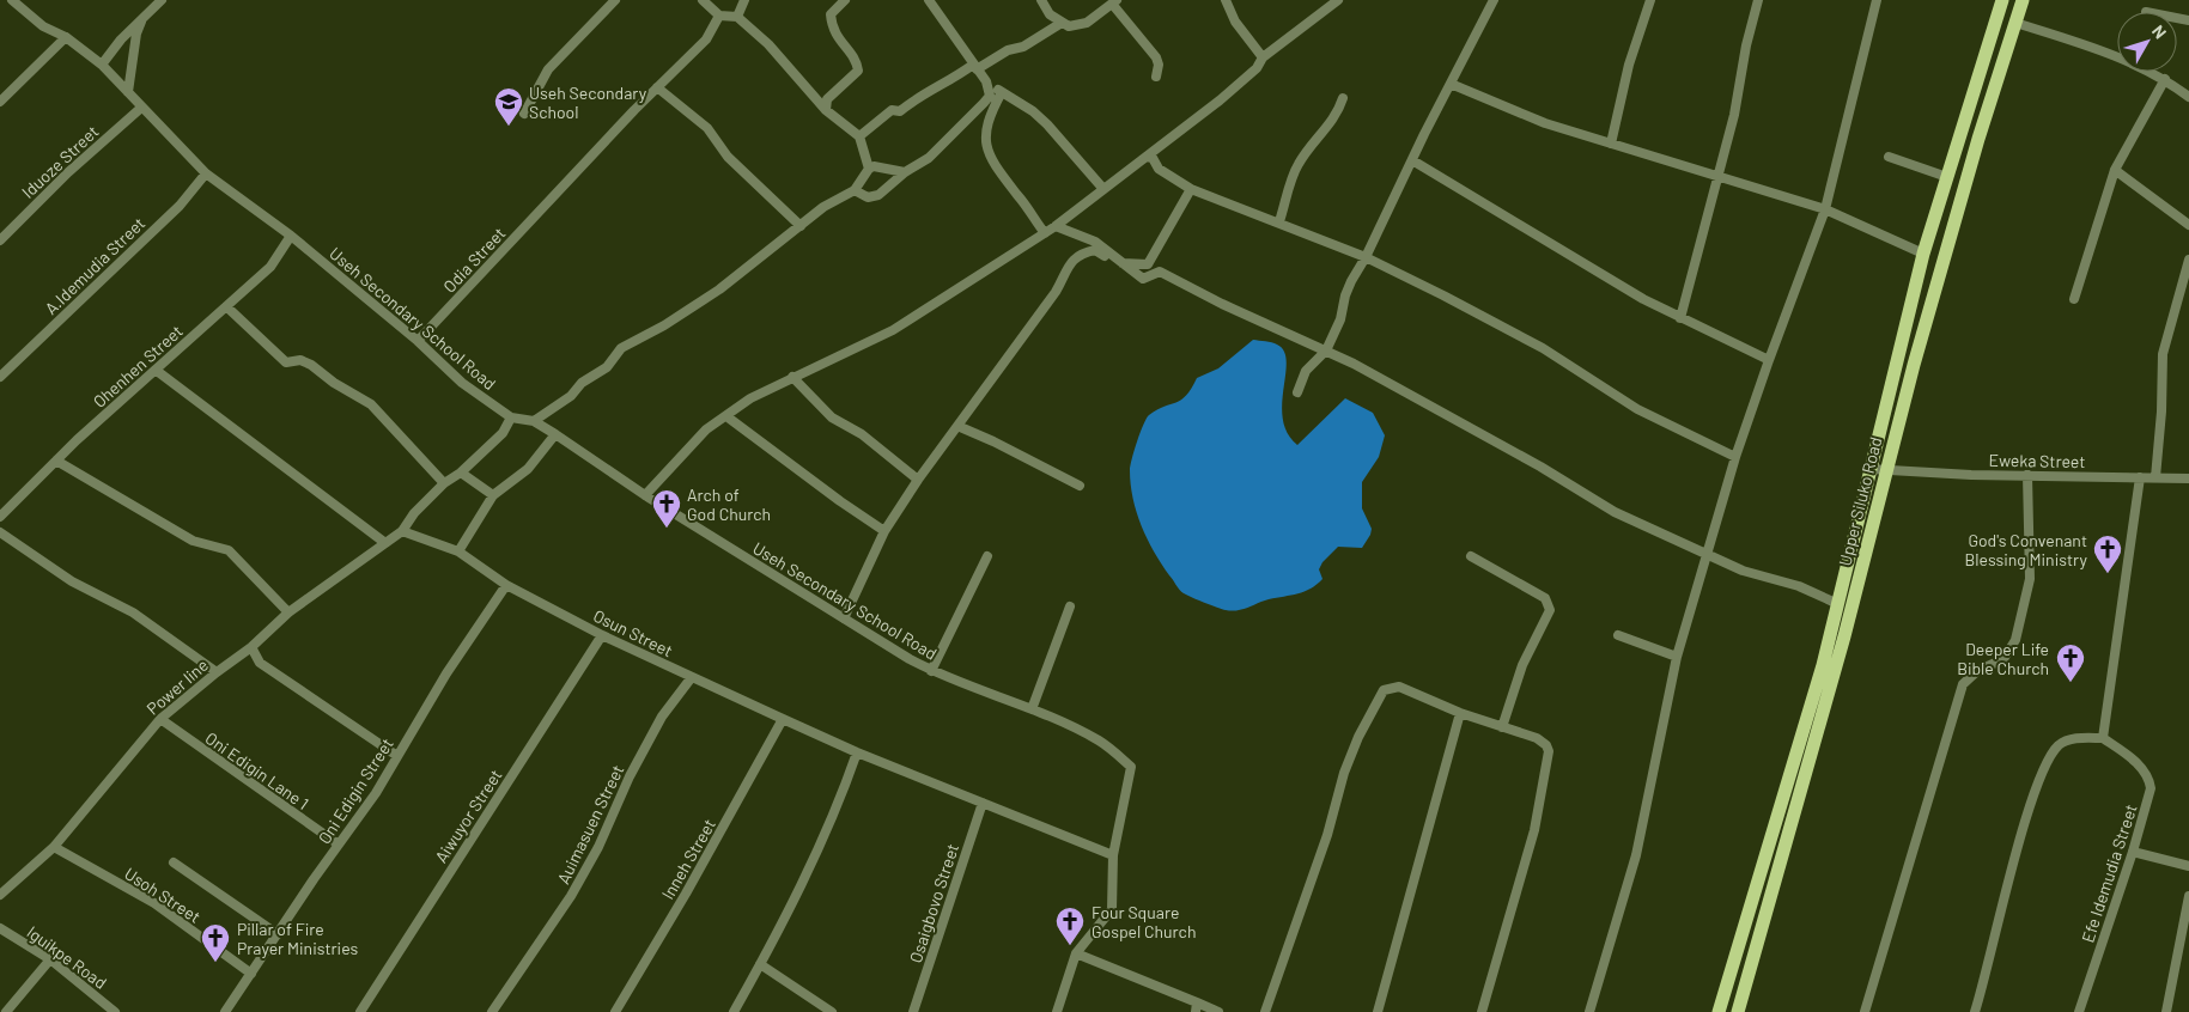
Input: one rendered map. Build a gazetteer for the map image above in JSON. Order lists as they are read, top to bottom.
{
  "streets": {
    "main road": ["Upper Siluko Road"],
    "street": [
      "Iduoze Street",
      "Odia Street",
      "A.Idemudia Street",
      "Useh Secondary School Road",
      "Ohenhen Street",
      "Eweka Street",
      "Osun Street",
      "Power line",
      "Oni Edigin Lane 1",
      "Oni Edigin Street",
      "Aiwuyor Street",
      "Auimasuen Street",
      "Inneh Street",
      "Efe Idemudia Street",
      "Usoh Street",
      "Osaigbovo Street",
      "Iguikpe Road"
    ]
  },
  "crossings": [
    ["Iduoze Street", "Useh Secondary School Road"],
    ["Odia Street", "Useh Secondary School Road"],
    ["A.Idemudia Street", "Useh Secondary School Road"],
    ["Useh Secondary School Road", "Ohenhen Street"],
    ["Useh Secondary School Road", "Osun Street"],
    ["Useh Secondary School Road", "Power line"],
    ["Eweka Street", "Upper Siluko Road"],
    ["Osun Street", "Power line"],
    ["Osun Street", "Oni Edigin Street"],
    ["Osun Street", "Aiwuyor Street"],
    ["Osun Street", "Auimasuen Street"],
    ["Osun Street", "Inneh Street"],
    ["Osun Street", "Osaigbovo Street"],
    ["Power line", "Oni Edigin Lane 1"],
    ["Power line", "Usoh Street"],
    ["Oni Edigin Lane 1", "Oni Edigin Street"],
    ["Oni Edigin Street", "Usoh Street"]
  ],
  "places": {
    "school or university": ["Useh Secondary School"],
    "church": [
      "Arch of God Church",
      "God's Convenant Blessing Ministry",
      "Deeper Life Bible Church",
      "Four Square Gospel Church",
      "Pillar of Fire Prayer Ministries"
    ]
  },
  "north": "top right"
}
